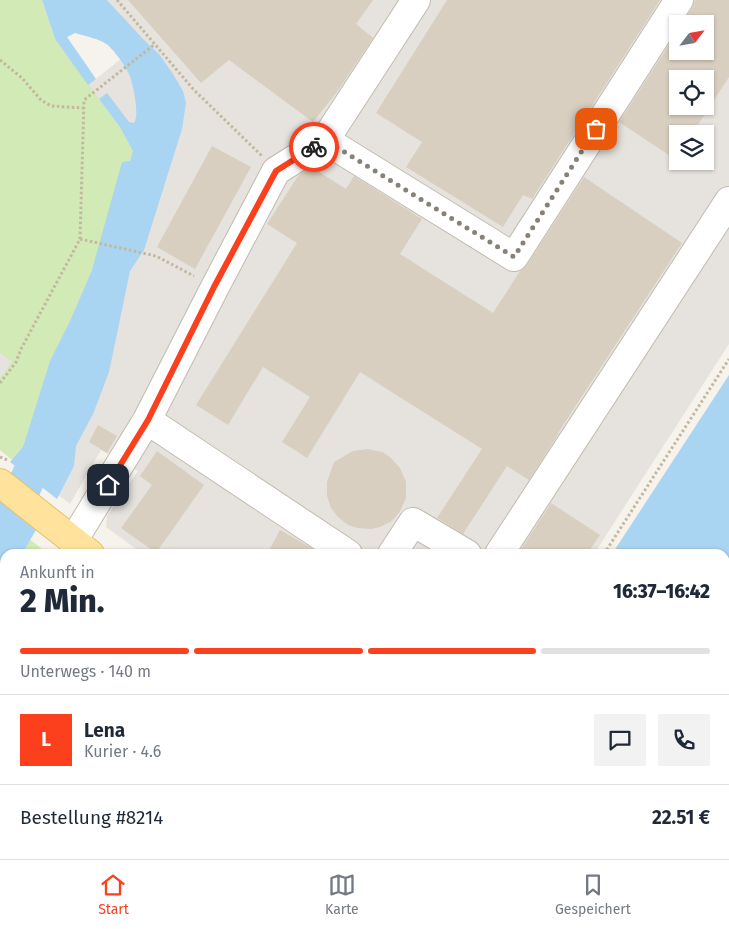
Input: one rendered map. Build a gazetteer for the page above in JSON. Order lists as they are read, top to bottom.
{
  "north": "top right",
  "page": {
    "heading": ["2 Min.", "Ankunft in", "16:37–16:42"],
    "panel": [
      "Lena",
      "Kurier · 4.6",
      "Bestellung #8214",
      "22.51 €"
    ],
    "bar": "Unterwegs · 140 m",
    "round": "L",
    "tabs": ["Start", "Karte", "Gespeichert"]
  }
}
